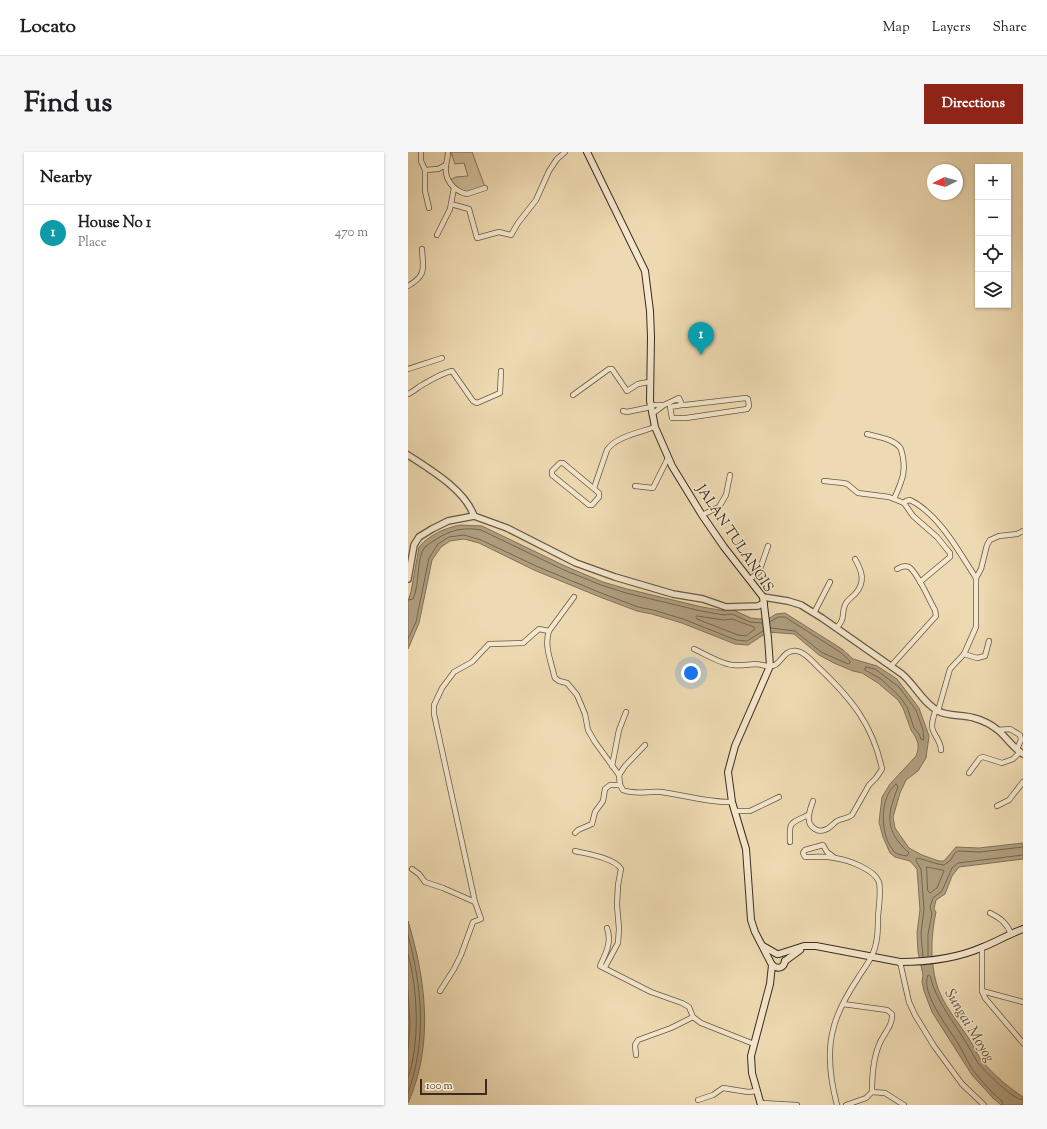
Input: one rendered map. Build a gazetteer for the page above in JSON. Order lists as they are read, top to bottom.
{
  "streets": {
    "main road": ["JALAN TULANGIS"]
  },
  "water": ["Sungai Moyog"],
  "scale_bar": "100 m",
  "north": "left",
  "page": {
    "header": "Locato",
    "nav": ["Map", "Layers", "Share"],
    "title": "Find us",
    "buttons": "Directions",
    "heading": "Nearby",
    "map_buttons": ["+", "−"],
    "list": [
      {
        "mark": "1",
        "name": "House No 1",
        "note": "Place",
        "value": "470 m"
      }
    ],
    "pins": "1",
    "scale": "100 m"
  }
}
